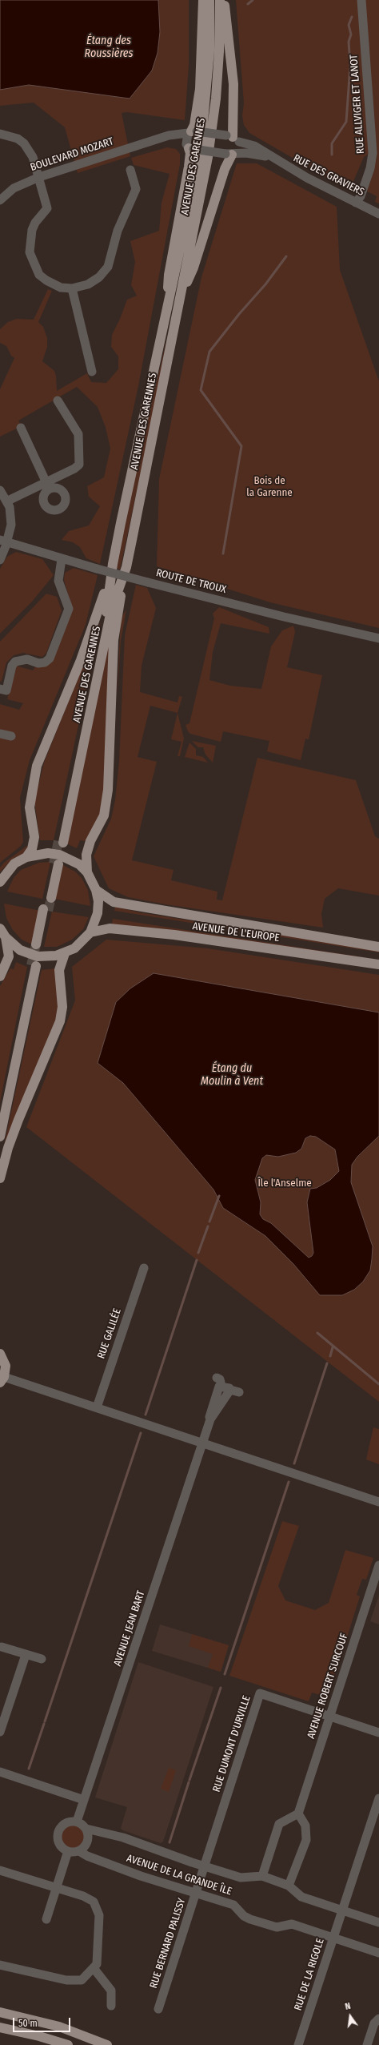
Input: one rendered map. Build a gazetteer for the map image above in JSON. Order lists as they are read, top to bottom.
{
  "streets": {
    "main road": ["AVENUE DES GARENNES", "AVENUE DE L'EUROPE"],
    "street": [
      "RUE ALLVIGER ET LANOT",
      "BOULEVARD MOZART",
      "RUE DES GRAVIERS",
      "ROUTE DE TROUX",
      "RUE GALILÉE",
      "AVENUE JEAN BART",
      "AVENUE ROBERT SURCOUF",
      "RUE DUMONT D'URVILLE",
      "AVENUE DE LA GRANDE ÎLE",
      "RUE BERNARD PALISSY",
      "RUE DE LA RIGOLE"
    ]
  },
  "crossings": [
    ["RUE ALLVIGER ET LANOT", "RUE DES GRAVIERS"],
    ["BOULEVARD MOZART", "RUE DES GRAVIERS"],
    ["AVENUE JEAN BART", "AVENUE DE LA GRANDE ÎLE"],
    ["AVENUE ROBERT SURCOUF", "RUE DUMONT D'URVILLE"],
    ["RUE DUMONT D'URVILLE", "AVENUE DE LA GRANDE ÎLE"],
    ["RUE DUMONT D'URVILLE", "RUE BERNARD PALISSY"],
    ["AVENUE DE LA GRANDE ÎLE", "RUE BERNARD PALISSY"],
    ["AVENUE DE LA GRANDE ÎLE", "RUE DE LA RIGOLE"]
  ],
  "water": ["Étang des Roussières", "Étang du Moulin à Vent"],
  "parks": ["Bois de la Garenne", "Île l'Anselme"],
  "scale_bar": "50 m",
  "north": "top"
}
